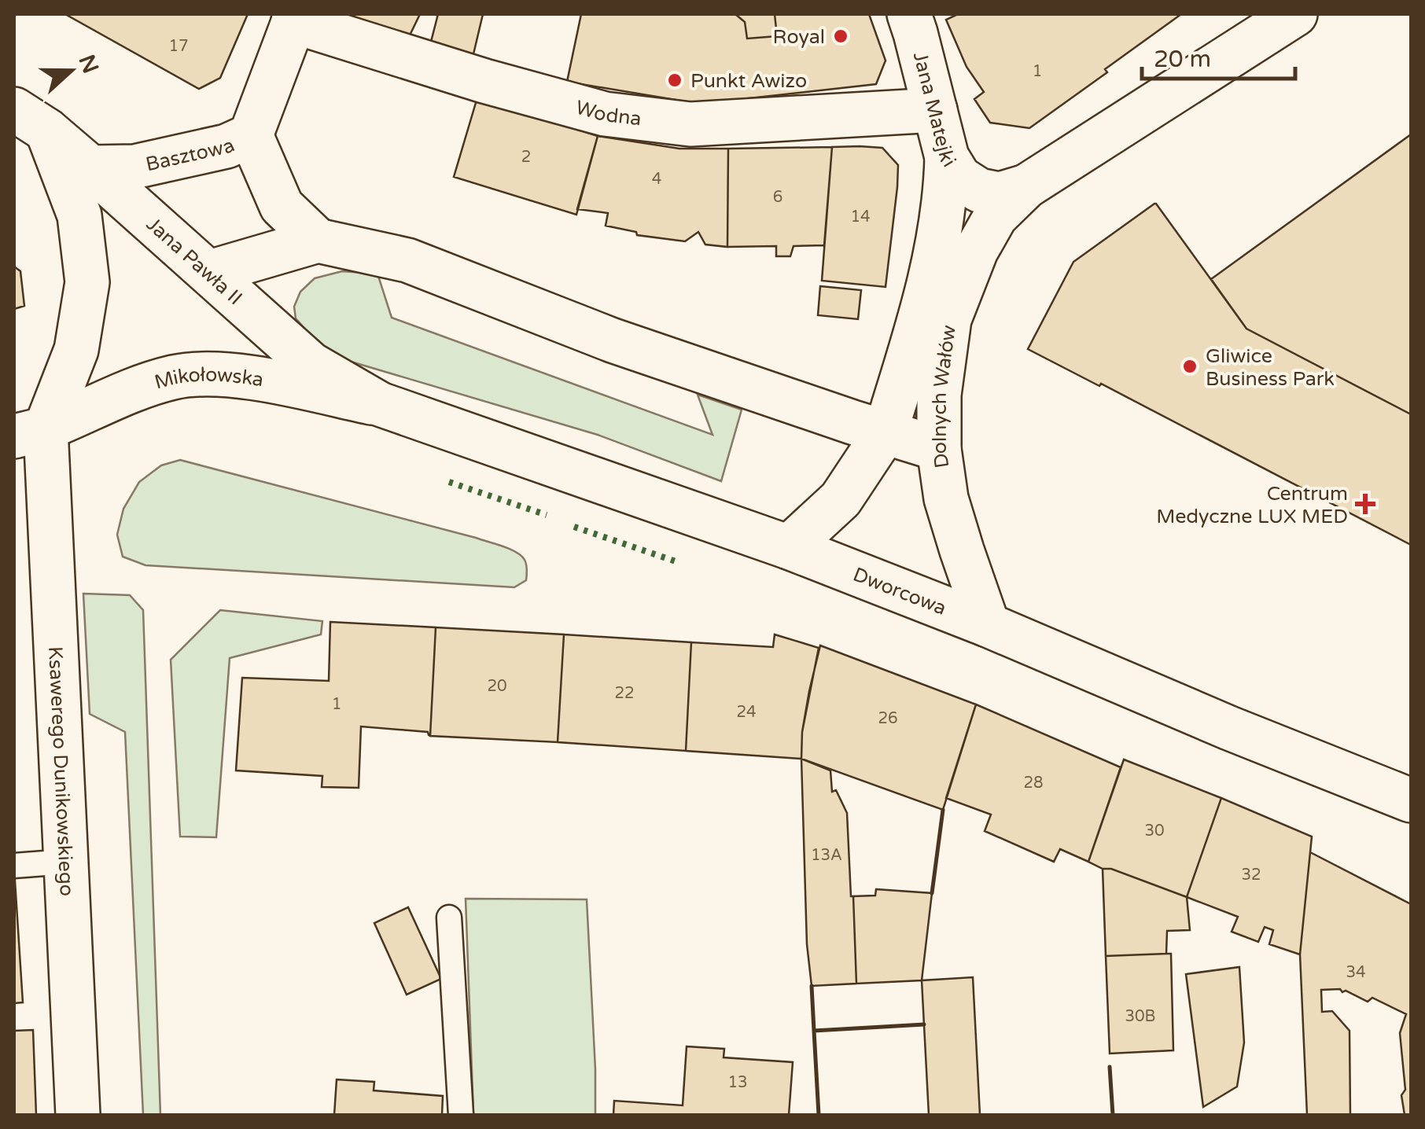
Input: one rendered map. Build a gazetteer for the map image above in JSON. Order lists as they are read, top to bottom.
{
  "streets": {
    "street": [
      "Jana Matejki",
      "Wodna",
      "Basztowa",
      "Jana Pawła II",
      "Mikołowska",
      "Dolnych Wałów",
      "Dworcowa",
      "Ksawerego Dunikowskiego"
    ]
  },
  "crossings": [
    ["Jana Matejki", "Wodna"],
    ["Jana Matejki", "Dolnych Wałów"],
    ["Wodna", "Basztowa"],
    ["Basztowa", "Jana Pawła II"],
    ["Jana Pawła II", "Mikołowska"],
    ["Jana Pawła II", "Dworcowa"],
    ["Mikołowska", "Dworcowa"],
    ["Mikołowska", "Ksawerego Dunikowskiego"],
    ["Dolnych Wałów", "Dworcowa"]
  ],
  "places": {
    "other": ["Royal", "Punkt Awizo", "Gliwice Business Park"],
    "health": ["Centrum Medyczne LUX MED"]
  },
  "house_numbers": [
    "17",
    "1",
    "2",
    "4",
    "6",
    "14",
    "20",
    "22",
    "1",
    "24",
    "26",
    "28",
    "30",
    "13A",
    "32",
    "34",
    "30B",
    "13"
  ],
  "scale_bar": "20 m",
  "north": "right"
}
